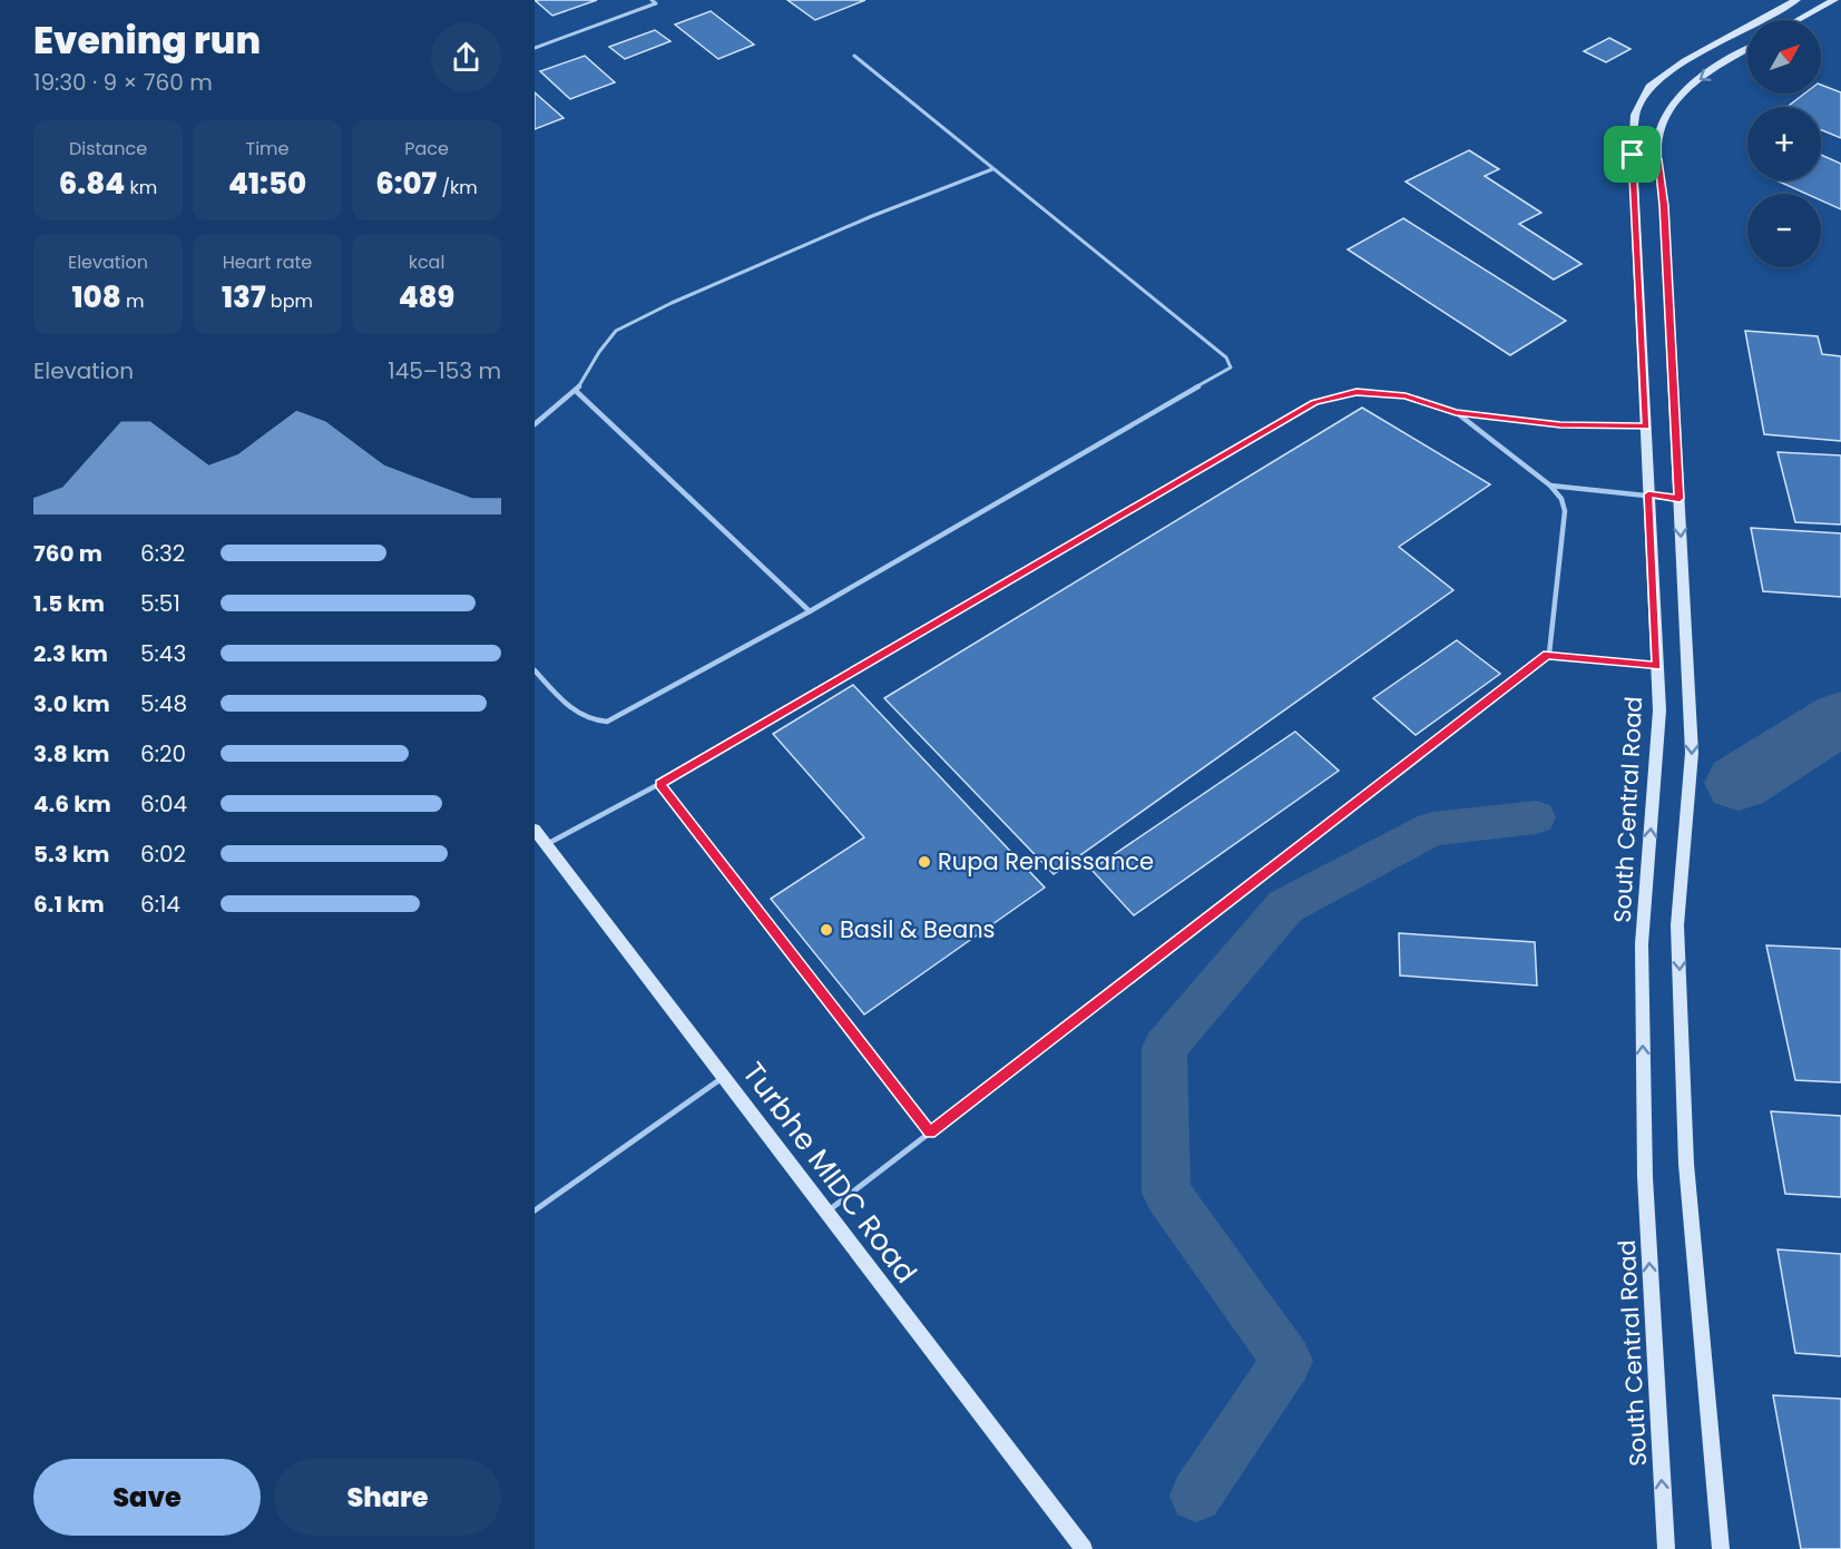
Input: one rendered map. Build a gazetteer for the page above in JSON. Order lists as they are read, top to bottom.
{
  "streets": {
    "street": ["South Central Road", "Turbhe MIDC Road"]
  },
  "places": ["Rupa Renaissance", "Basil & Beans"],
  "north": "top right",
  "page": {
    "heading": ["Evening run", "19:30 · 9 × 760 m"],
    "map_buttons": ["+", "−"],
    "stats": [
      ["Distance", "6.84 km"],
      ["Time", "41:50"],
      ["Pace", "6:07 /km"],
      ["Elevation", "108 m"],
      ["Heart rate", "137 bpm"],
      ["kcal", "489"]
    ],
    "chart": ["Elevation", "145–153 m"],
    "list": [
      {
        "name": "760 m",
        "note": "6:32"
      },
      {
        "name": "1.5 km",
        "note": "5:51"
      },
      {
        "name": "2.3 km",
        "note": "5:43"
      },
      {
        "name": "3.0 km",
        "note": "5:48"
      },
      {
        "name": "3.8 km",
        "note": "6:20"
      },
      {
        "name": "4.6 km",
        "note": "6:04"
      },
      {
        "name": "5.3 km",
        "note": "6:02"
      },
      {
        "name": "6.1 km",
        "note": "6:14"
      }
    ],
    "buttons": ["Save", "Share"]
  }
}
